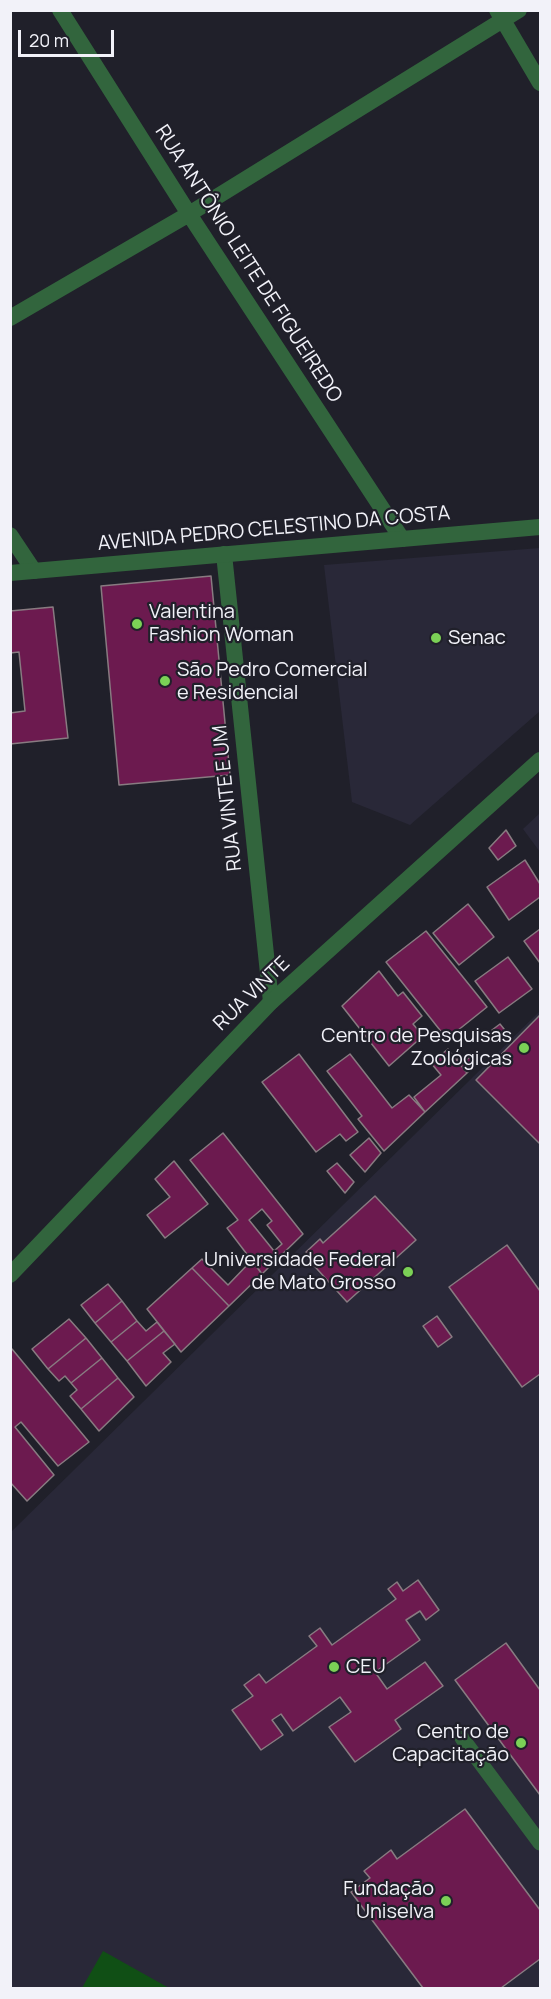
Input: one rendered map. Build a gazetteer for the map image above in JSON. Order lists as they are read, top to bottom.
{
  "streets": {
    "street": [
      "RUA ANTÔNIO LEITE DE FIGUEIREDO",
      "AVENIDA PEDRO CELESTINO DA COSTA",
      "RUA VINTE E UM",
      "RUA VINTE"
    ]
  },
  "crossings": [
    ["RUA ANTÔNIO LEITE DE FIGUEIREDO", "AVENIDA PEDRO CELESTINO DA COSTA"],
    ["AVENIDA PEDRO CELESTINO DA COSTA", "RUA VINTE E UM"],
    ["RUA VINTE E UM", "RUA VINTE"]
  ],
  "places": [
    "Valentina Fashion Woman",
    "Senac",
    "São Pedro Comercial e Residencial",
    "Centro de Pesquisas Zoológicas",
    "Universidade Federal de Mato Grosso",
    "CEU",
    "Centro de Capacitação",
    "Fundação Uniselva"
  ],
  "scale_bar": "20 m"
}
